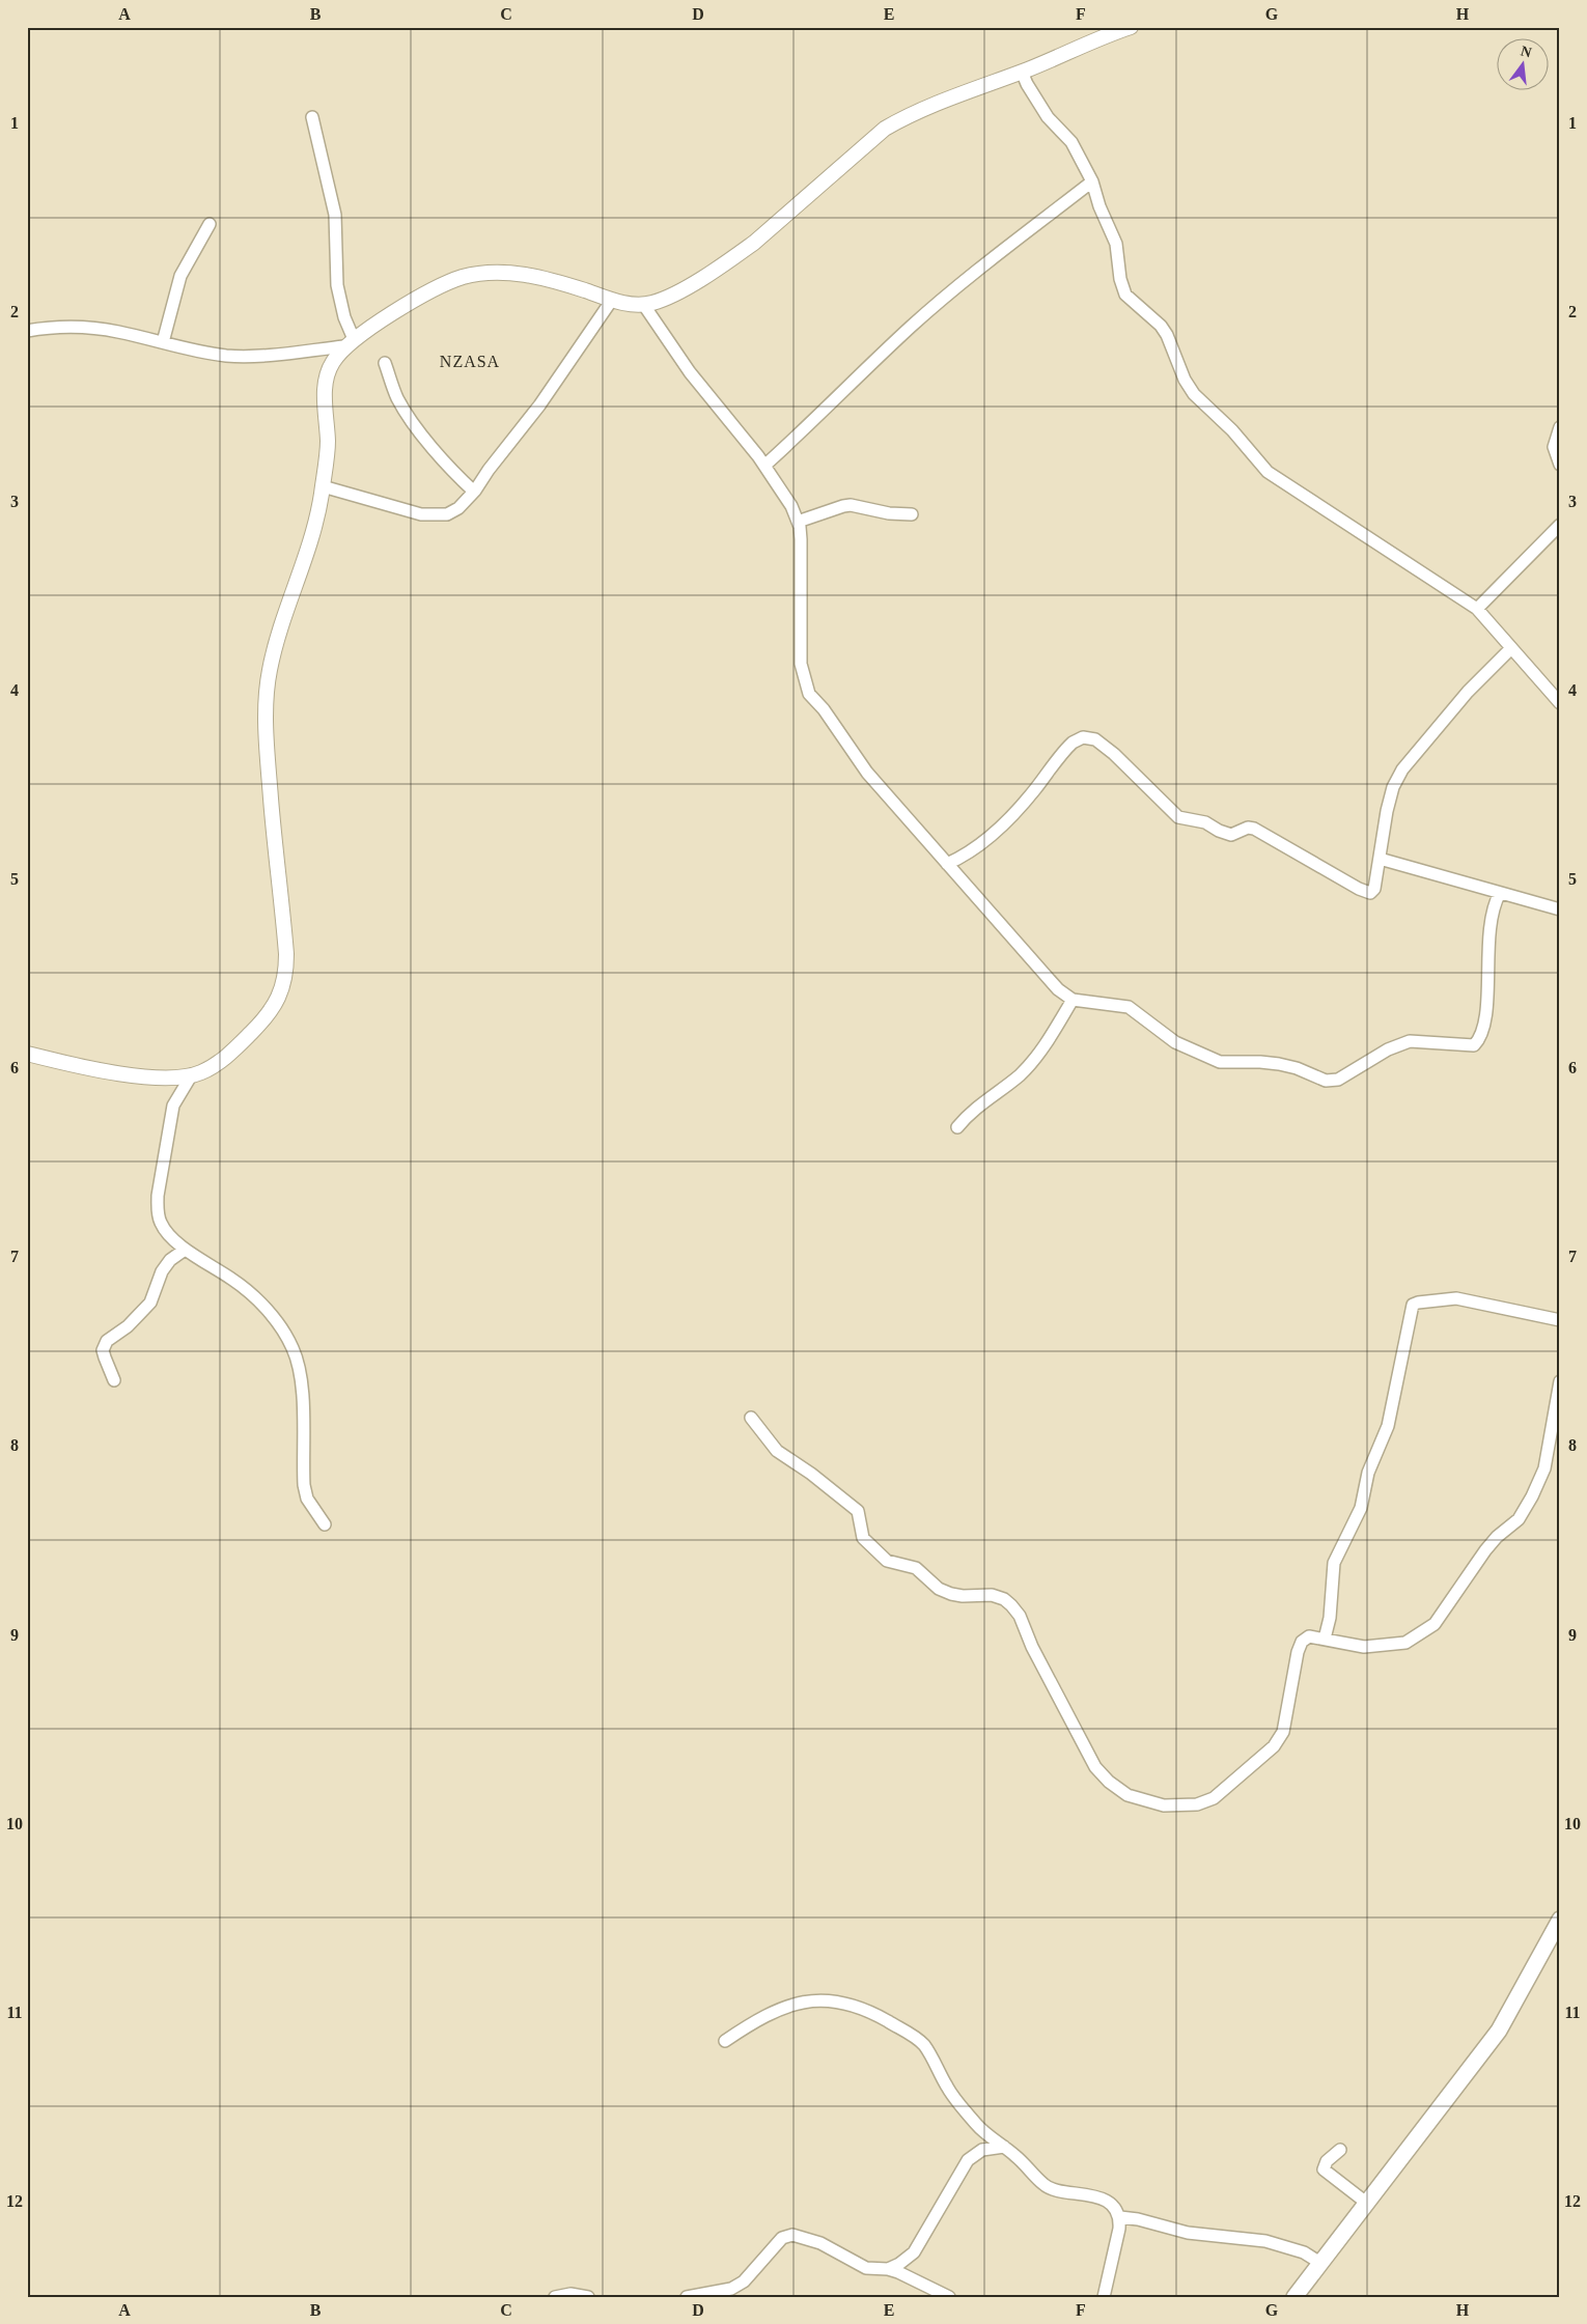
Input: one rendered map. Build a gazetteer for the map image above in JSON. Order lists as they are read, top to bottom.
{
  "districts": ["NZASA"],
  "north": "top",
  "grid": {
    "columns": [
      "A",
      "B",
      "C",
      "D",
      "E",
      "F",
      "G",
      "H"
    ],
    "rows": [
      "1",
      "2",
      "3",
      "4",
      "5",
      "6",
      "7",
      "8",
      "9",
      "10",
      "11",
      "12"
    ]
  }
}
